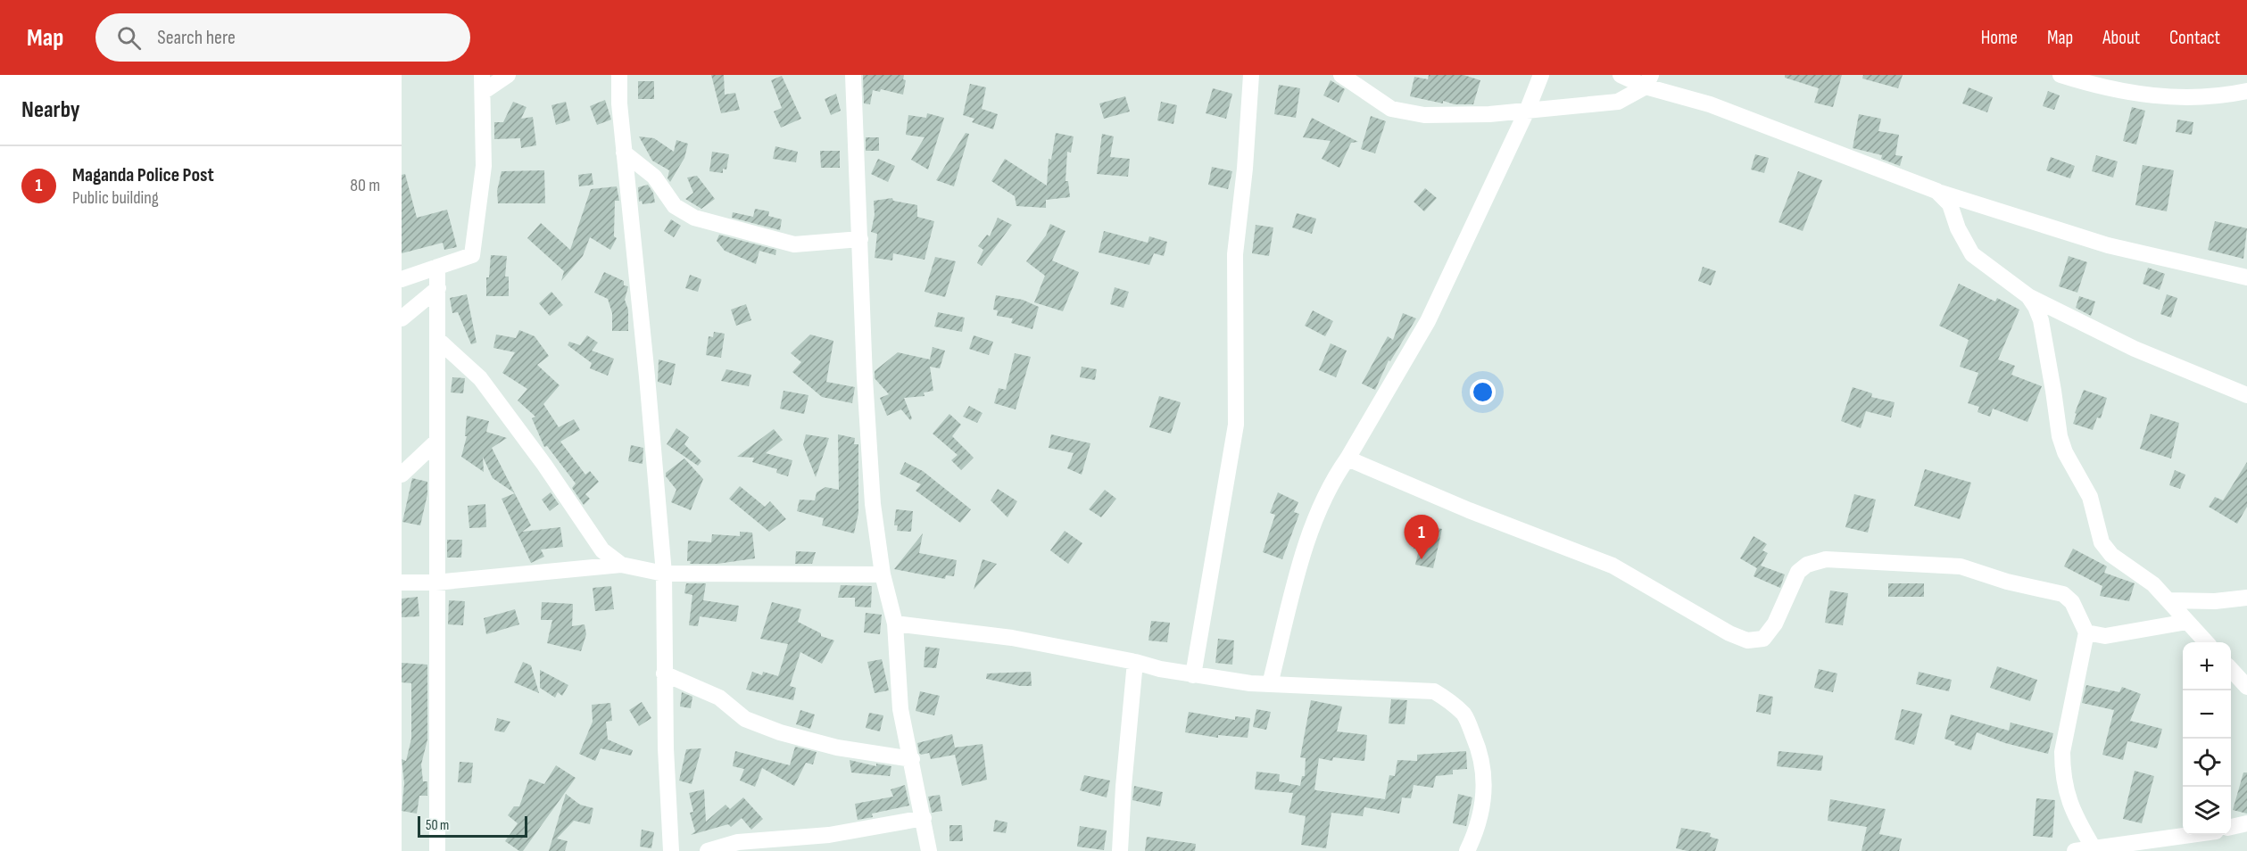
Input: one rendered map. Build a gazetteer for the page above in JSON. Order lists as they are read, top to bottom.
{
  "scale_bar": "50 m",
  "page": {
    "header": "Map",
    "search": "Search here",
    "nav": [
      "Home",
      "Map",
      "About",
      "Contact"
    ],
    "heading": "Nearby",
    "list": [
      {
        "mark": "1",
        "name": "Maganda Police Post",
        "note": "Public building",
        "value": "80 m"
      }
    ],
    "pins": "1",
    "map_buttons": ["+", "−"],
    "scale": "50 m"
  }
}
